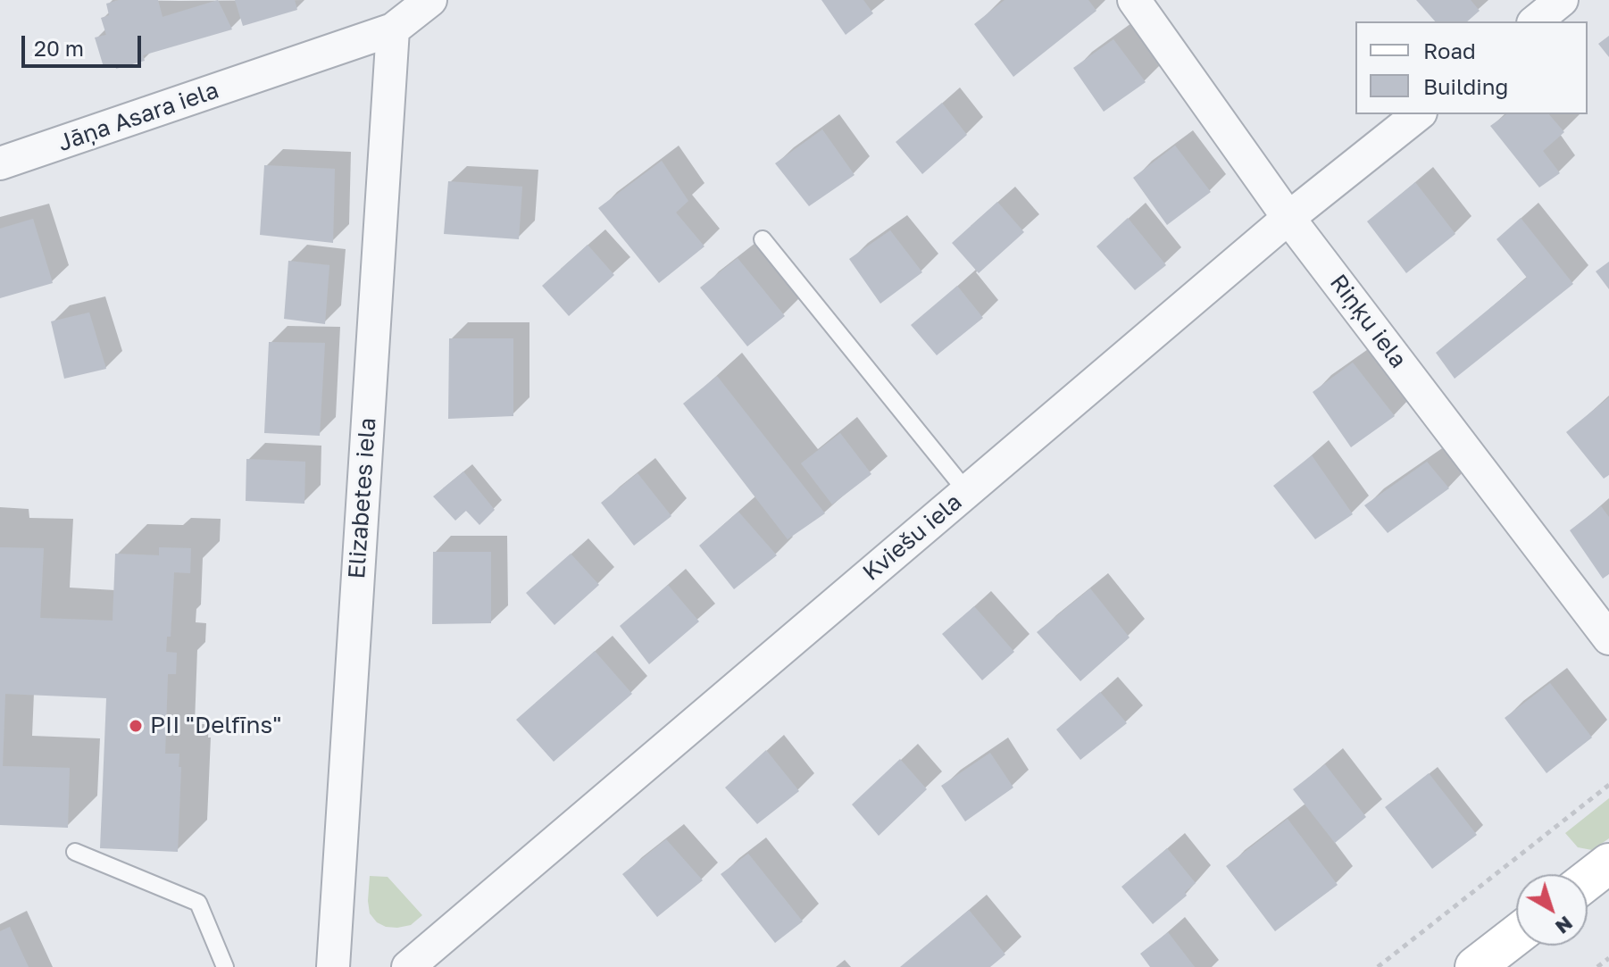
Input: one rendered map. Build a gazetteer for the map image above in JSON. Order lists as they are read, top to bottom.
{
  "streets": {
    "street": [
      "Jāņa Asara iela",
      "Riņķu iela",
      "Elizabetes iela",
      "Kviešu iela"
    ]
  },
  "crossings": [
    ["Jāņa Asara iela", "Elizabetes iela"],
    ["Riņķu iela", "Kviešu iela"]
  ],
  "places": ["PII \"Delfīns\""],
  "legend": ["Road", "Building"],
  "scale_bar": "20 m",
  "north": "bottom right"
}
